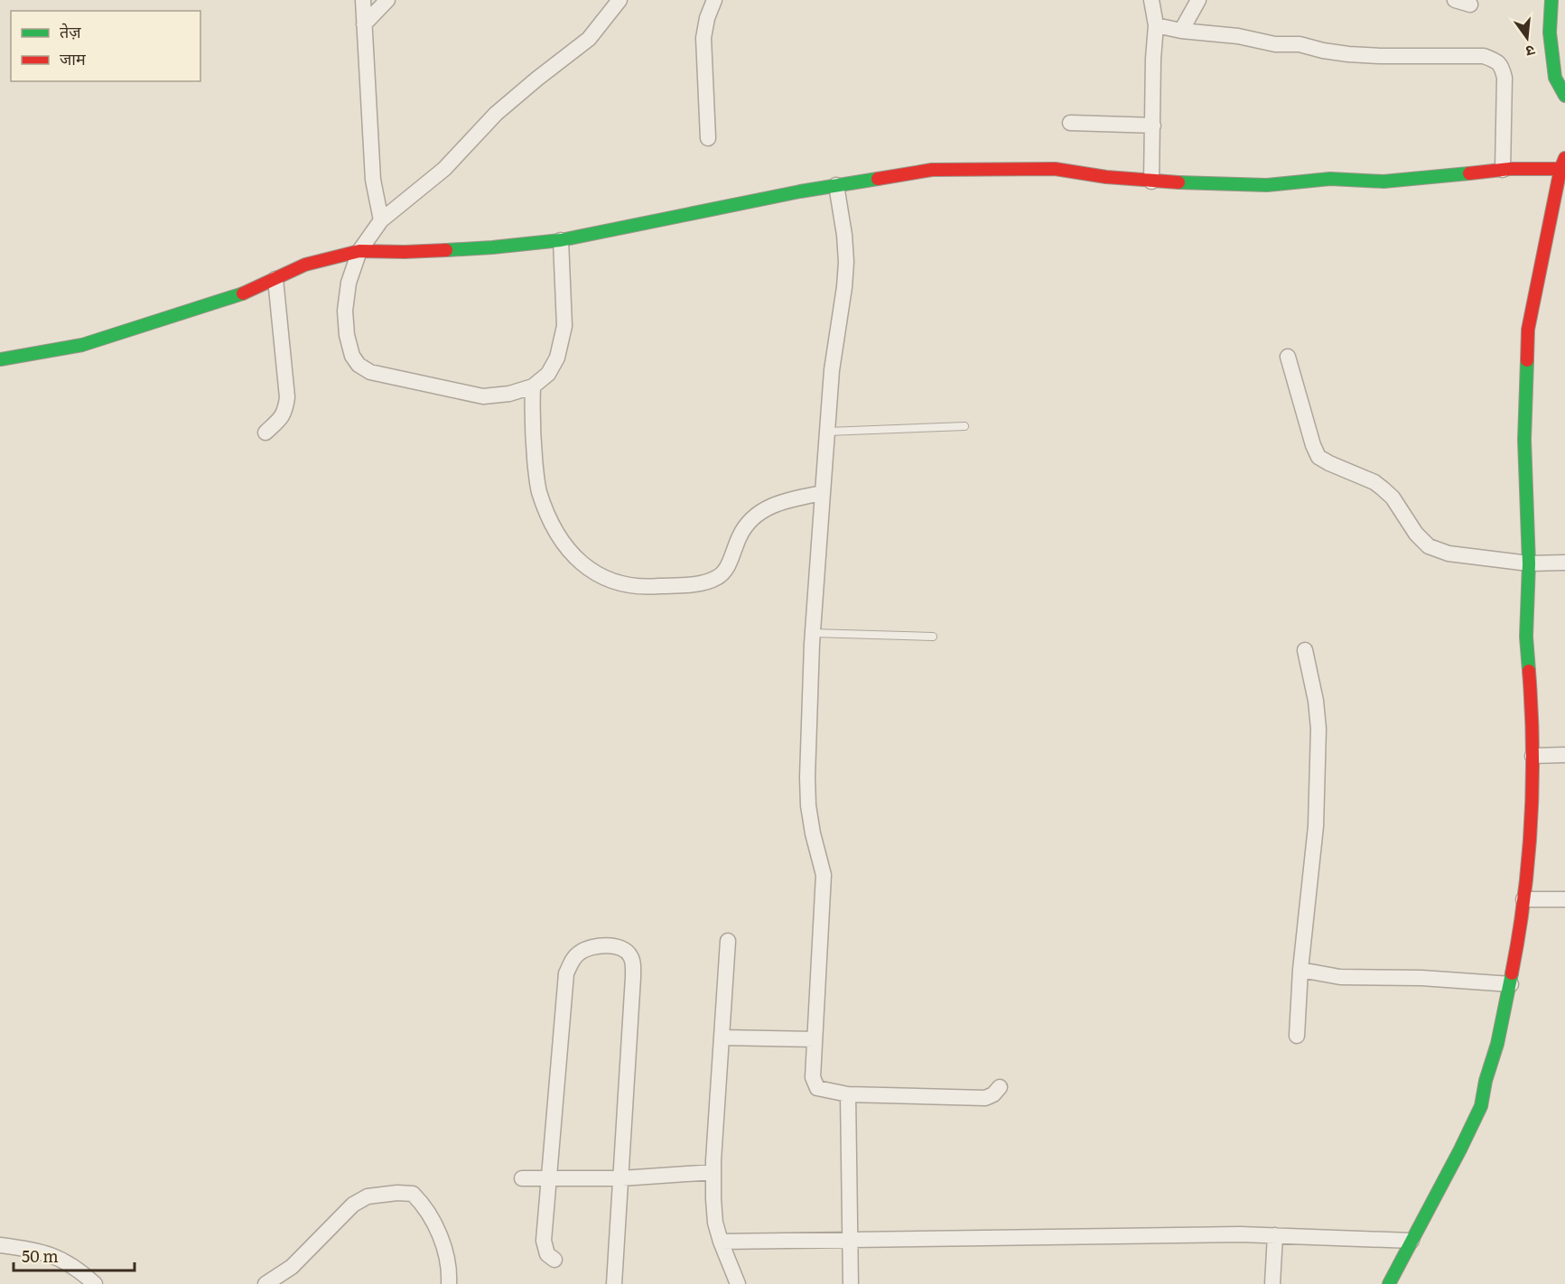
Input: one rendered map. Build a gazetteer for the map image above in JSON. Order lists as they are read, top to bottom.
{
  "legend": ["तेज़", "जाम"],
  "scale_bar": "50 m",
  "north": "bottom"
}
